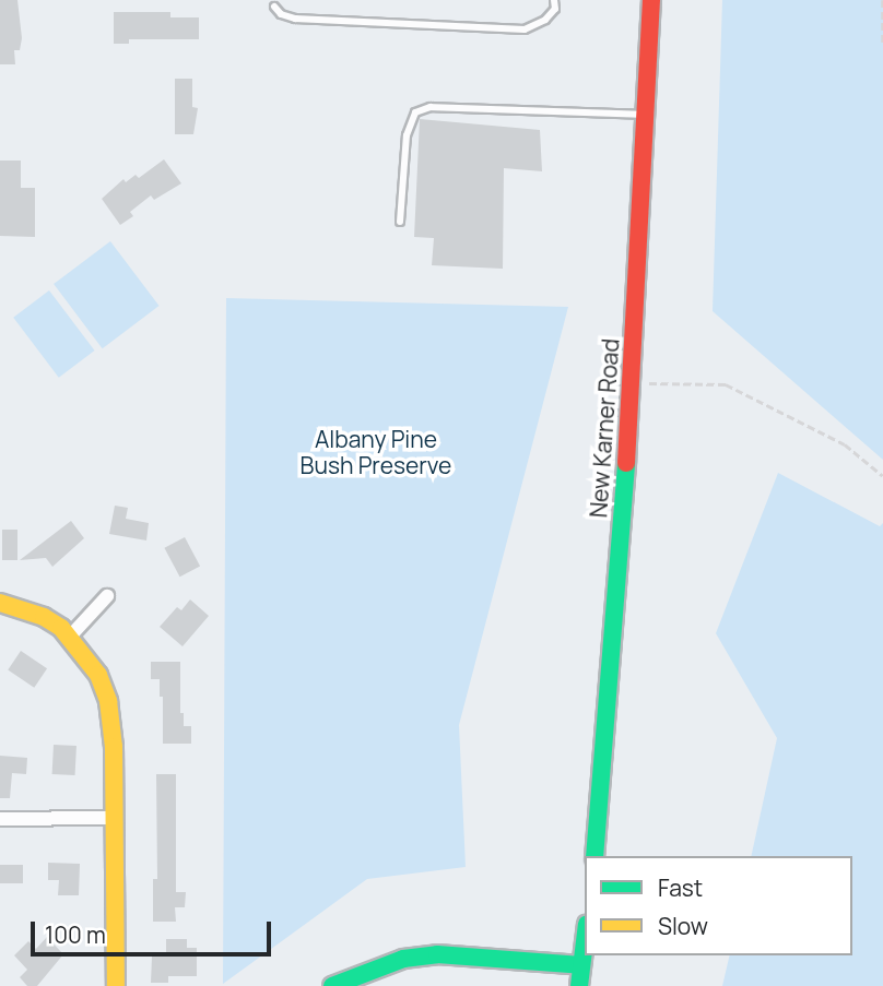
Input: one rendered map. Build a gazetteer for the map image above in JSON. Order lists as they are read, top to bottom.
{
  "streets": {
    "main road": ["New Karner Road"]
  },
  "parks": ["Albany Pine Bush Preserve"],
  "legend": ["Fast", "Slow"],
  "scale_bar": "100 m"
}
